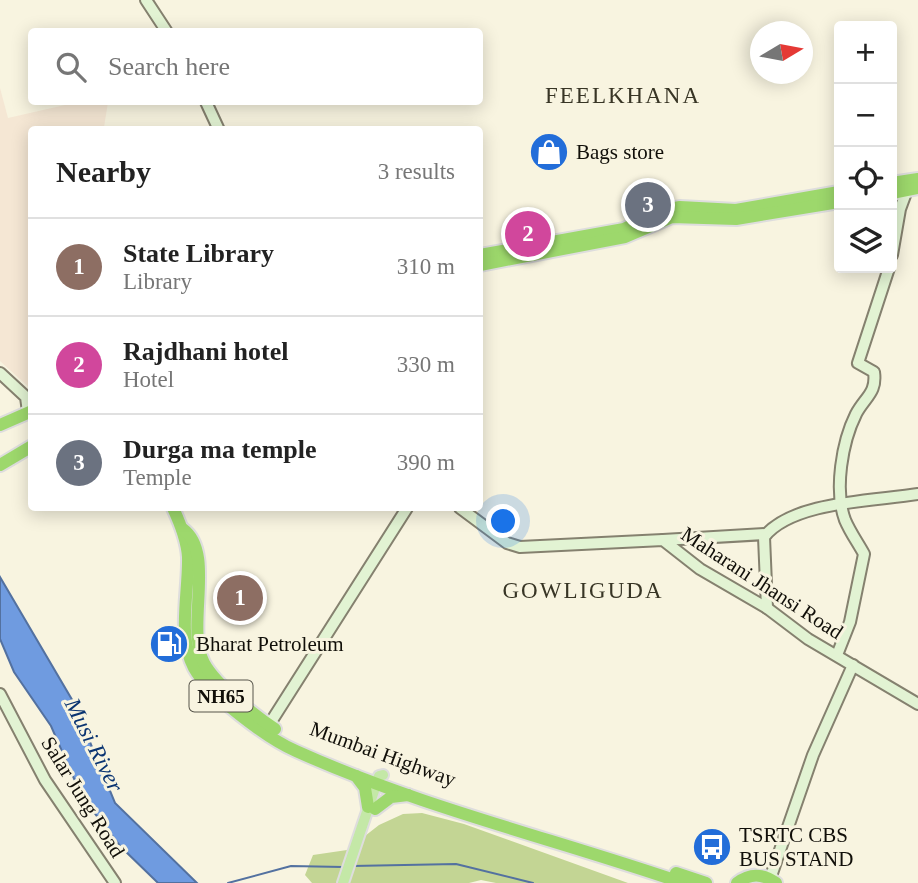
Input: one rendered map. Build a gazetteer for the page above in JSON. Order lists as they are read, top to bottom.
{
  "streets": {
    "highway": ["NH65", "Mumbai Highway"],
    "street": ["Maharani Jhansi Road", "Salar Jung Road"]
  },
  "districts": ["FEELKHANA", "GOWLIGUDA"],
  "water": ["Musi River"],
  "places": {
    "shop": ["Bags store"],
    "fuel station": ["Bharat Petroleum"],
    "bus stop": ["TSRTC CBS BUS STAND"]
  },
  "north": "right",
  "page": {
    "map_buttons": ["+", "−"],
    "search": "Search here",
    "heading": ["Nearby", "3 results"],
    "pins": ["3", "2", "1"],
    "list": [
      {
        "mark": "1",
        "name": "State Library",
        "note": "Library",
        "value": "310 m"
      },
      {
        "mark": "2",
        "name": "Rajdhani hotel",
        "note": "Hotel",
        "value": "330 m"
      },
      {
        "mark": "3",
        "name": "Durga ma temple",
        "note": "Temple",
        "value": "390 m"
      }
    ]
  }
}
